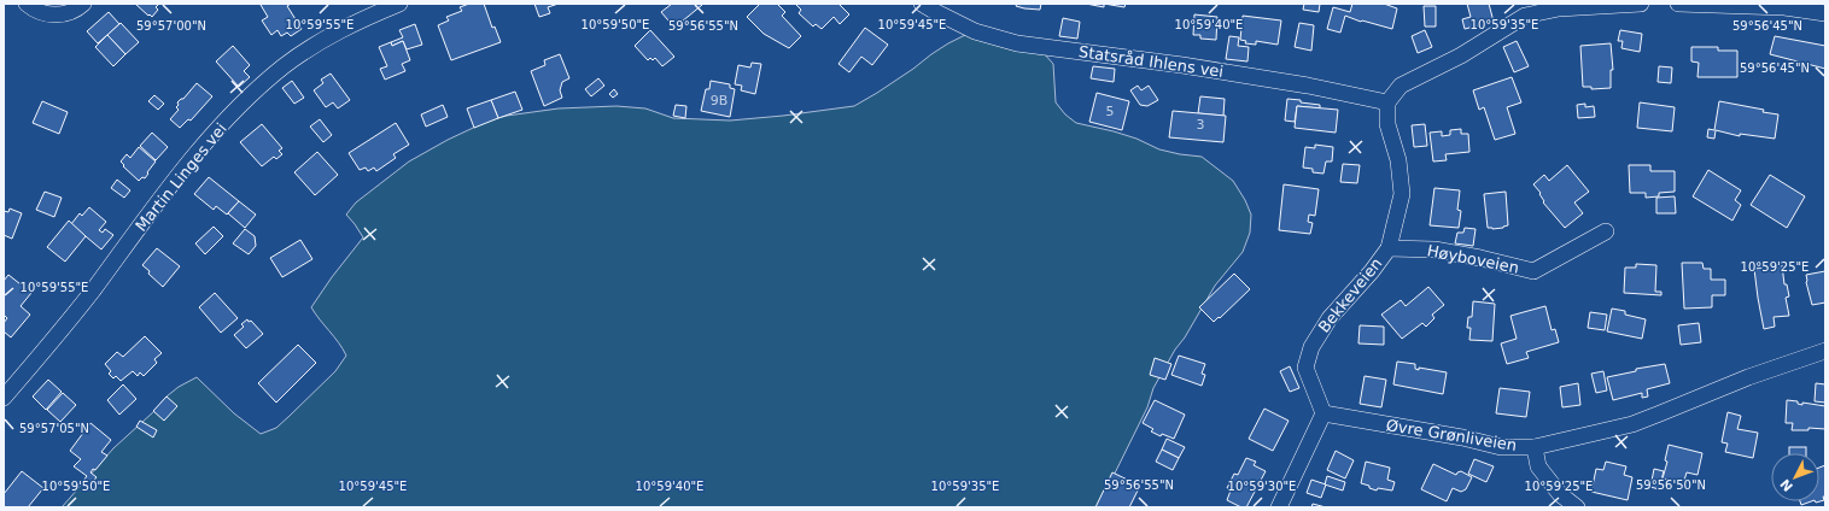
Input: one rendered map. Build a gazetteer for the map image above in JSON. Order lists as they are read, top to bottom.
{
  "streets": {
    "street": [
      "Statsråd Ihlens vei",
      "Martin Linges vei",
      "Høyboveien",
      "Bekkeveien",
      "Øvre Grønliveien"
    ]
  },
  "crossings": [
    ["Statsråd Ihlens vei", "Bekkeveien"],
    ["Høyboveien", "Bekkeveien"],
    ["Bekkeveien", "Øvre Grønliveien"]
  ],
  "house_numbers": ["9B", "5", "3"],
  "north": "bottom left",
  "coordinates": [
    "10°59'55\"E",
    "10°59'50\"E",
    "10°59'45\"E",
    "10°59'40\"E",
    "10°59'35\"E",
    "59°57'00\"N",
    "59°56'55\"N",
    "59°56'45\"N",
    "10°59'25\"E",
    "59°57'05\"N",
    "59°56'50\"N",
    "10°59'30\"E"
  ]
}
